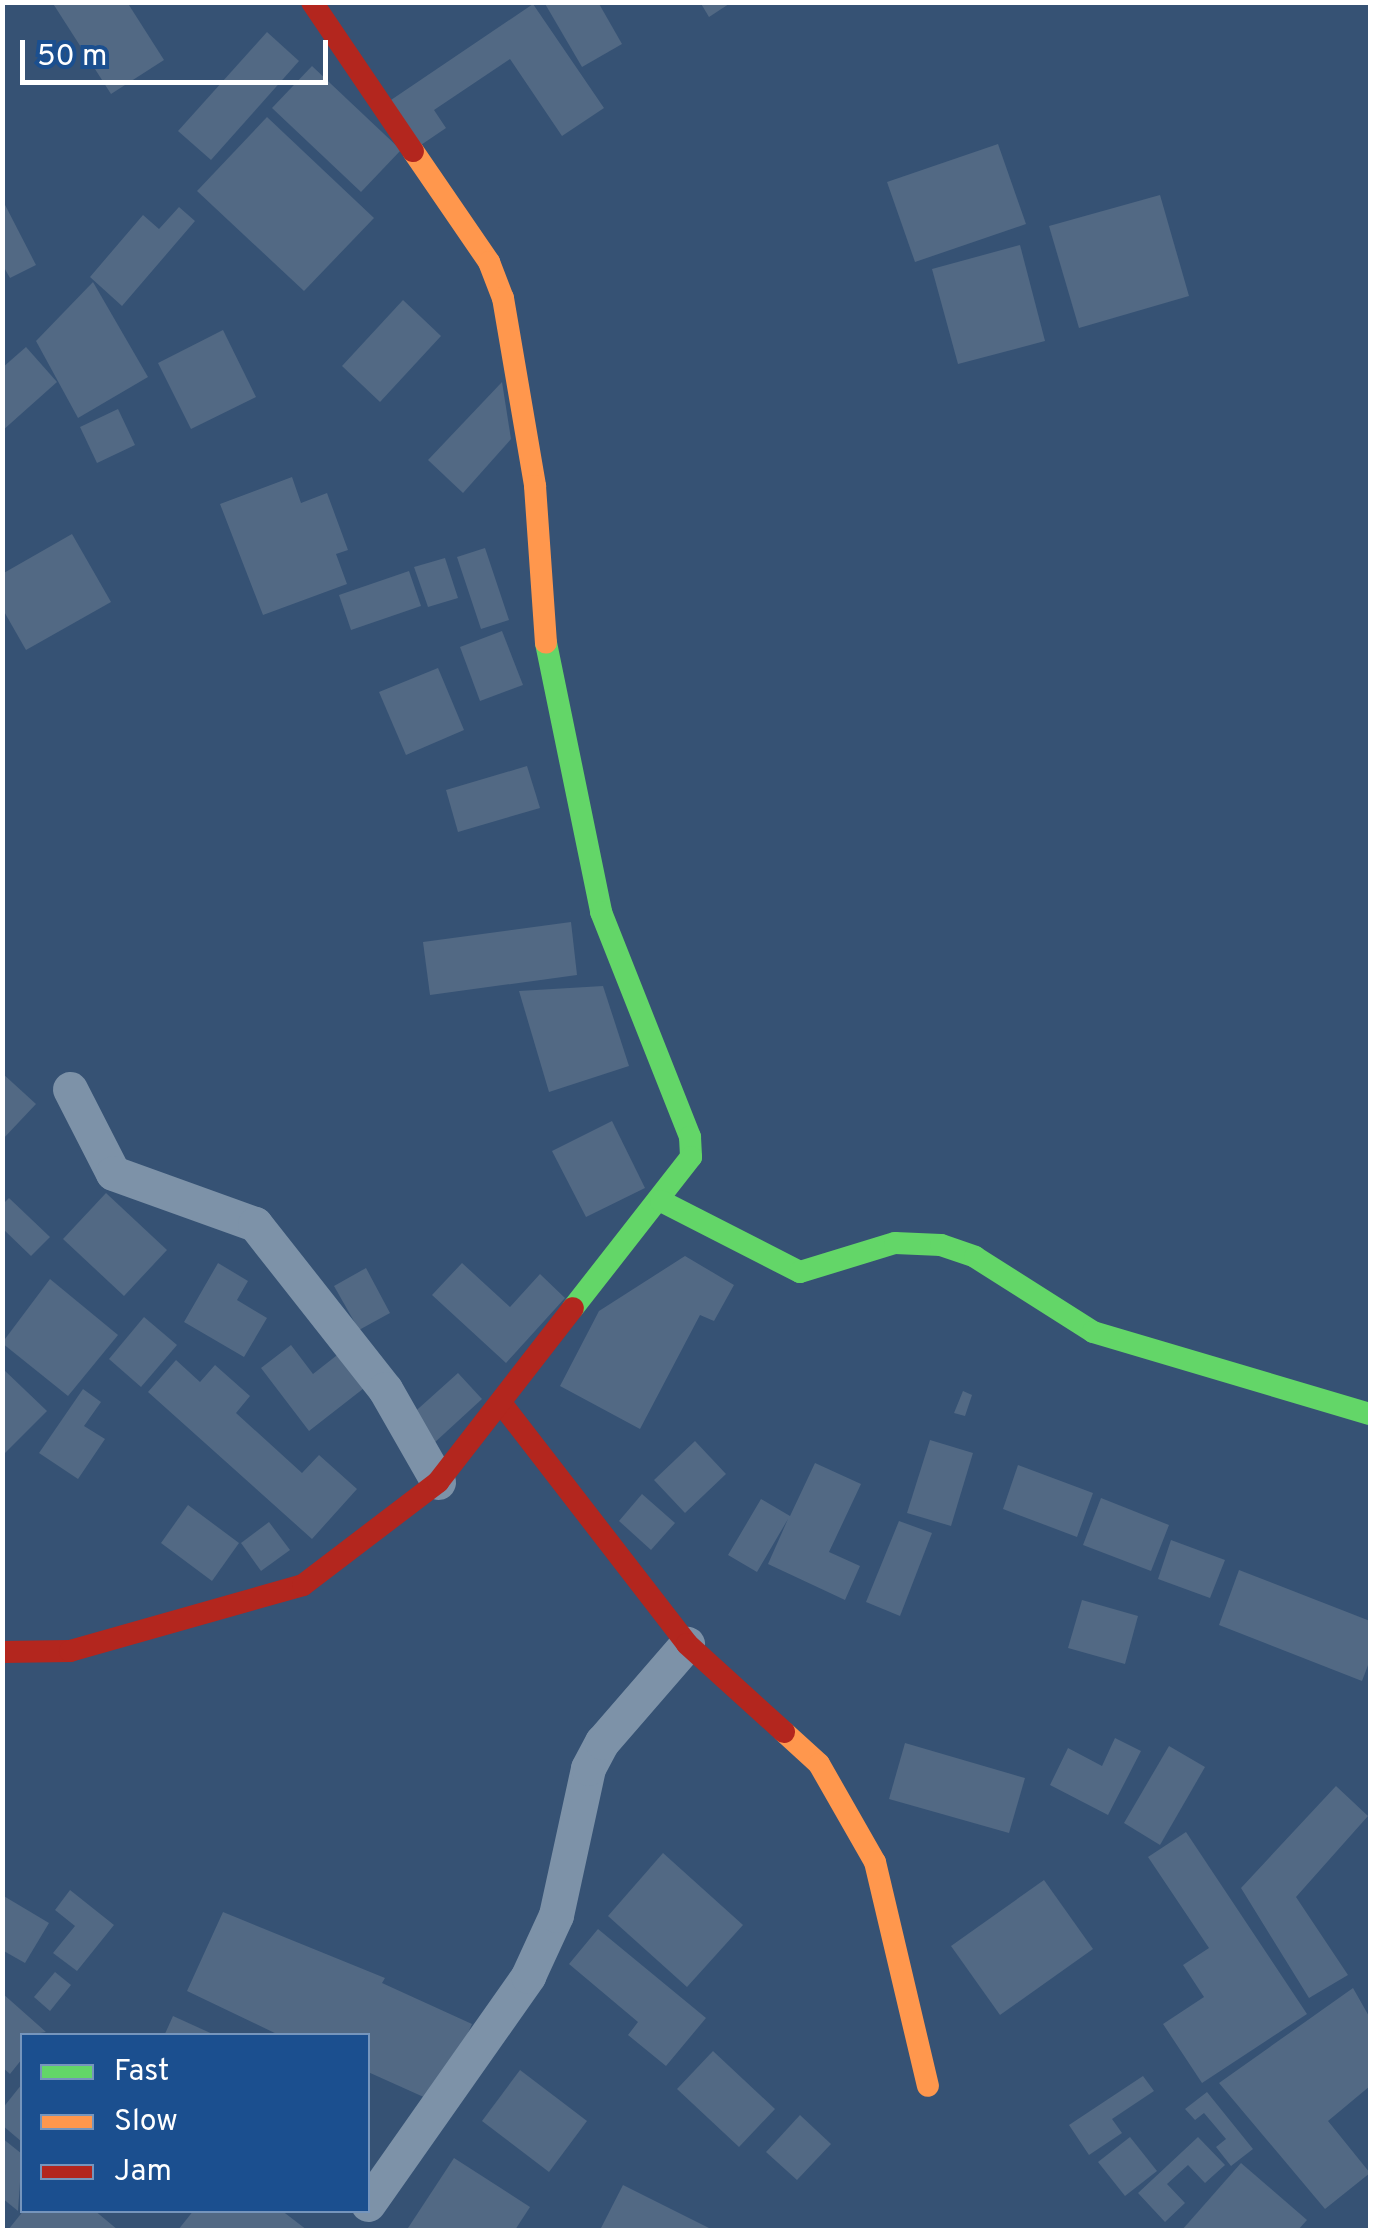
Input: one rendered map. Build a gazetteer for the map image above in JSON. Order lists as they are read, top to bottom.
{
  "legend": ["Fast", "Slow", "Jam"],
  "scale_bar": "50 m"
}
